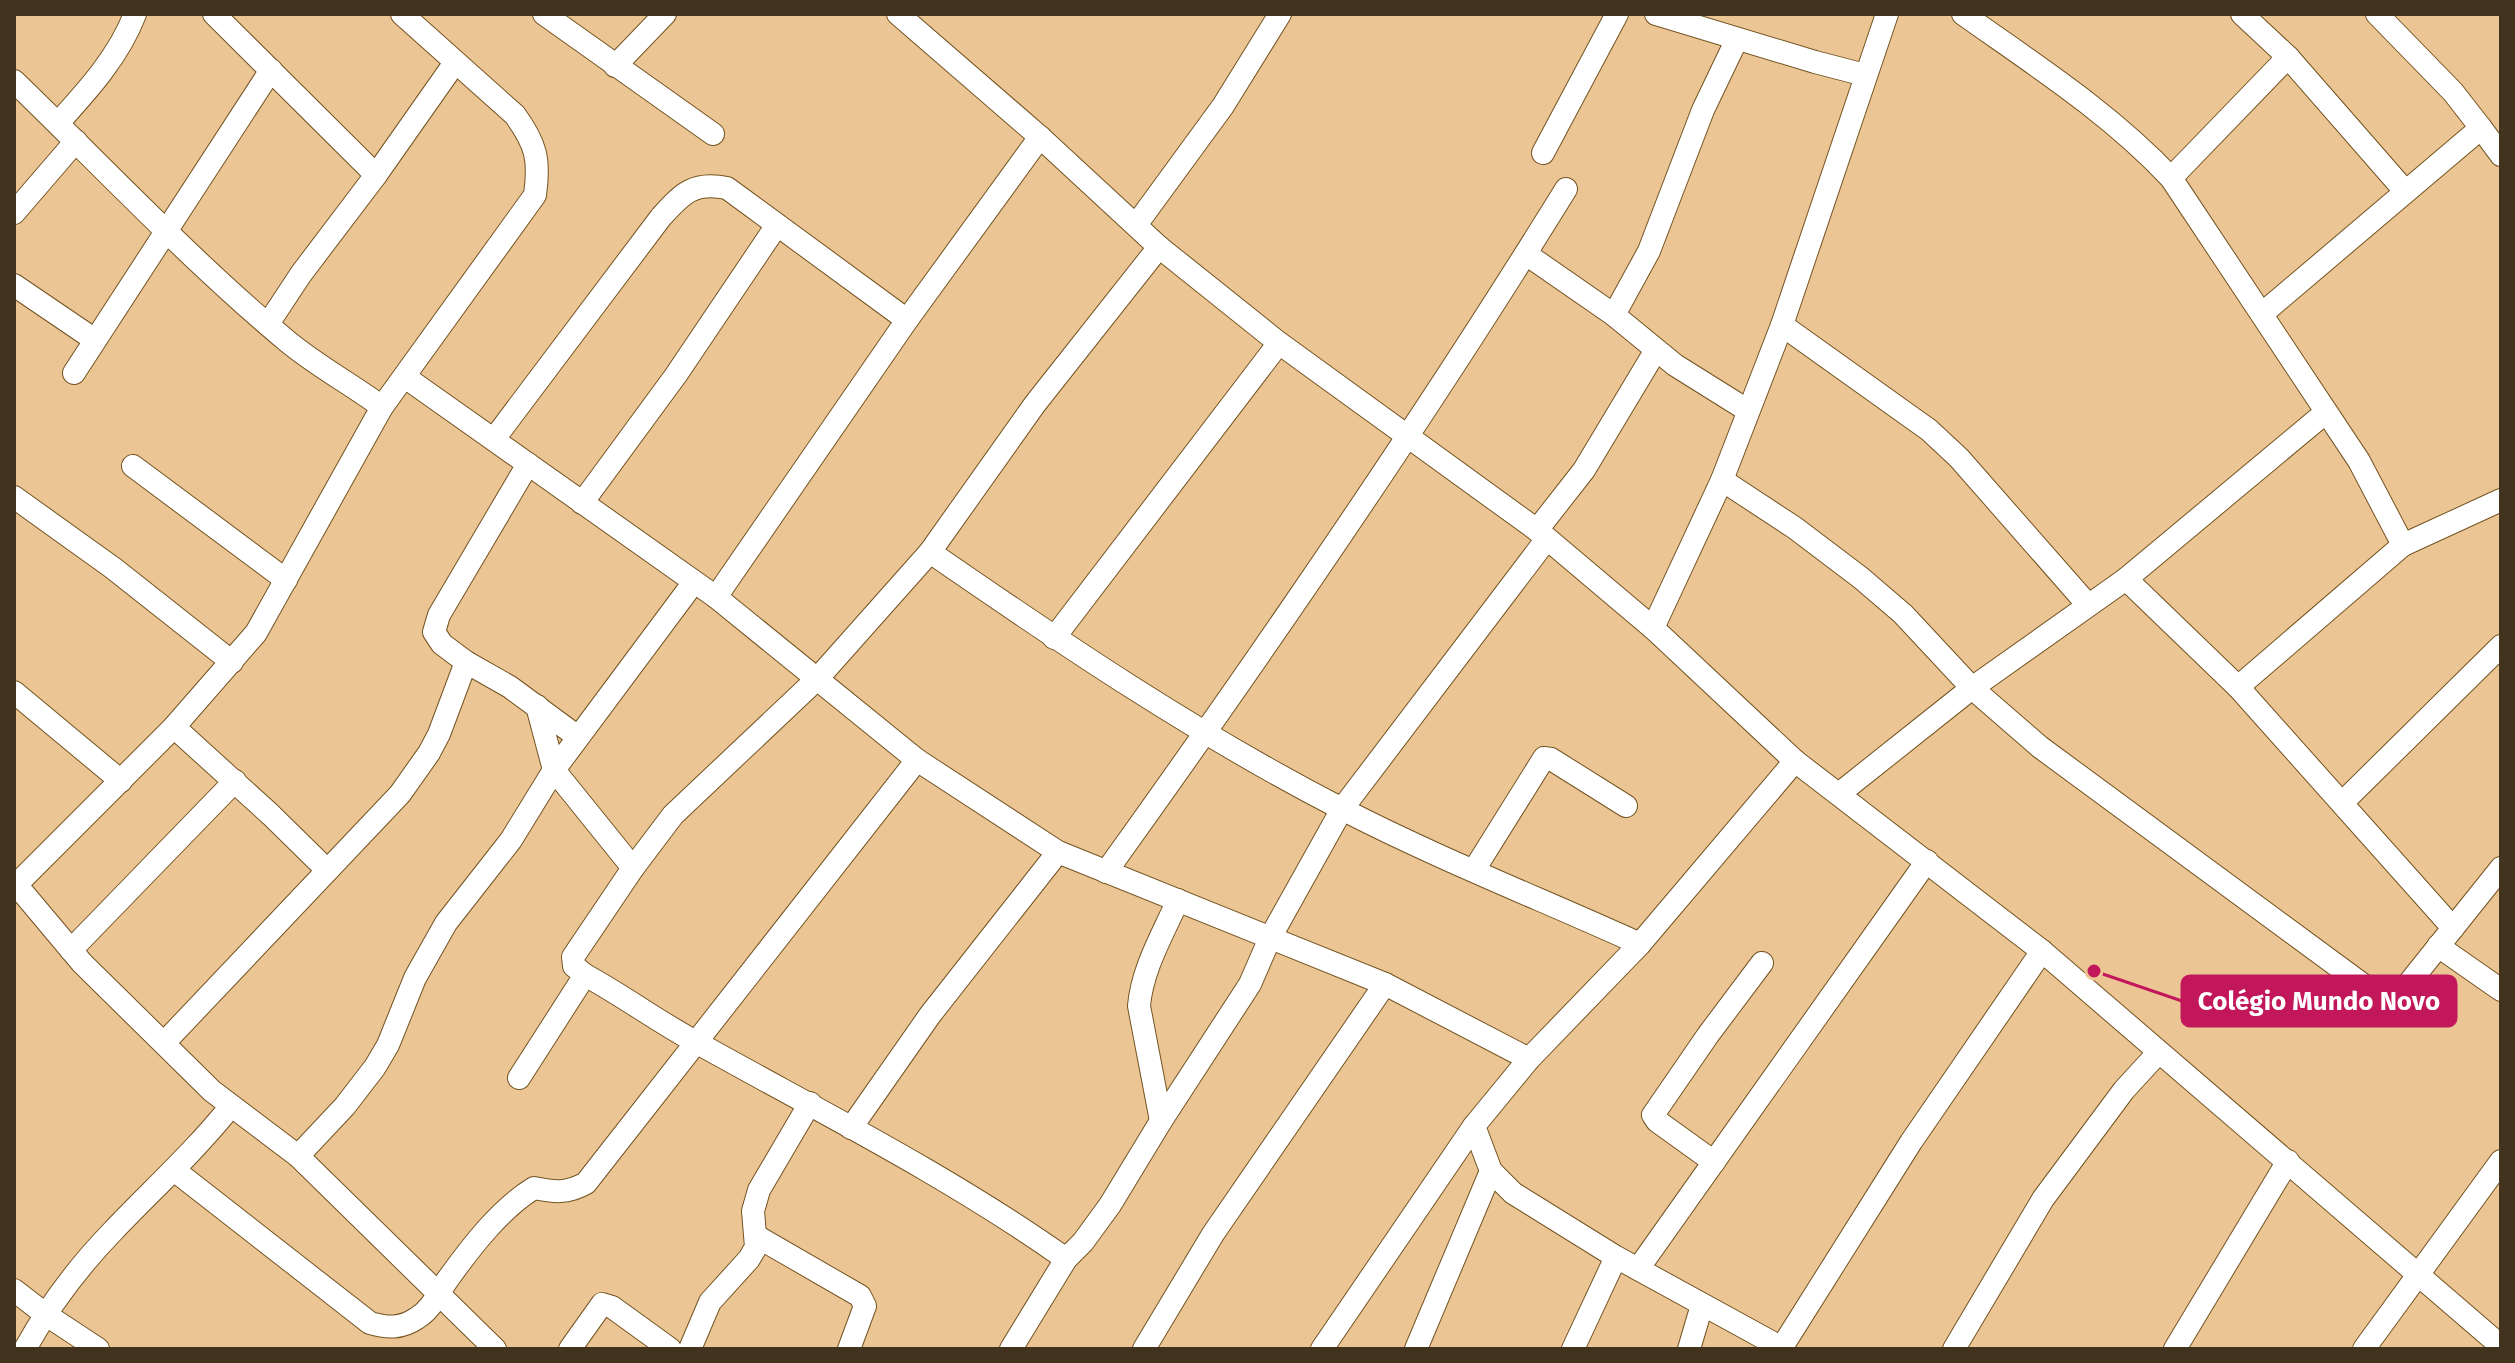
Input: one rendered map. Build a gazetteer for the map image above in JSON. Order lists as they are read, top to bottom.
{
  "places": ["Colégio Mundo Novo"]
}
